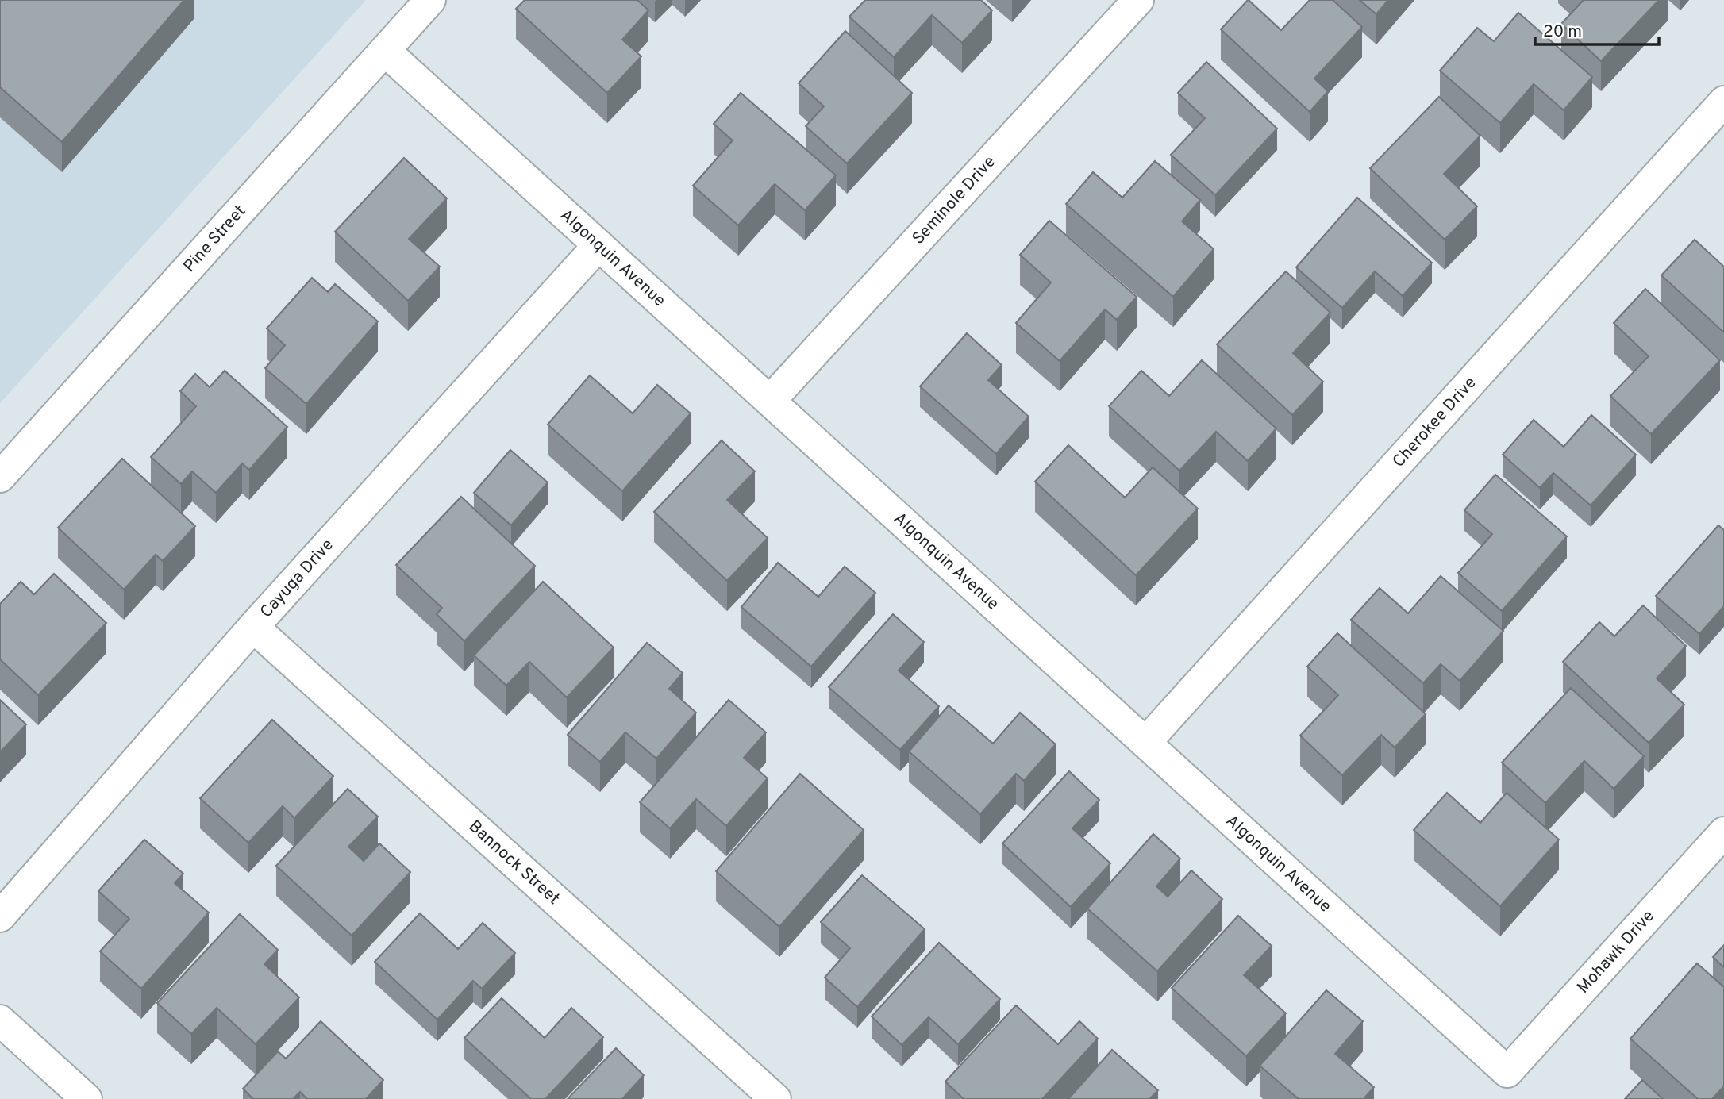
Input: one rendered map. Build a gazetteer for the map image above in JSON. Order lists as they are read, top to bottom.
{
  "streets": {
    "street": [
      "Seminole Drive",
      "Pine Street",
      "Algonquin Avenue",
      "Cherokee Drive",
      "Cayuga Drive",
      "Bannock Street",
      "Mohawk Drive"
    ]
  },
  "crossings": [
    ["Seminole Drive", "Algonquin Avenue"],
    ["Pine Street", "Algonquin Avenue"],
    ["Algonquin Avenue", "Cherokee Drive"],
    ["Algonquin Avenue", "Cayuga Drive"],
    ["Algonquin Avenue", "Mohawk Drive"],
    ["Cayuga Drive", "Bannock Street"]
  ],
  "scale_bar": "20 m"
}
